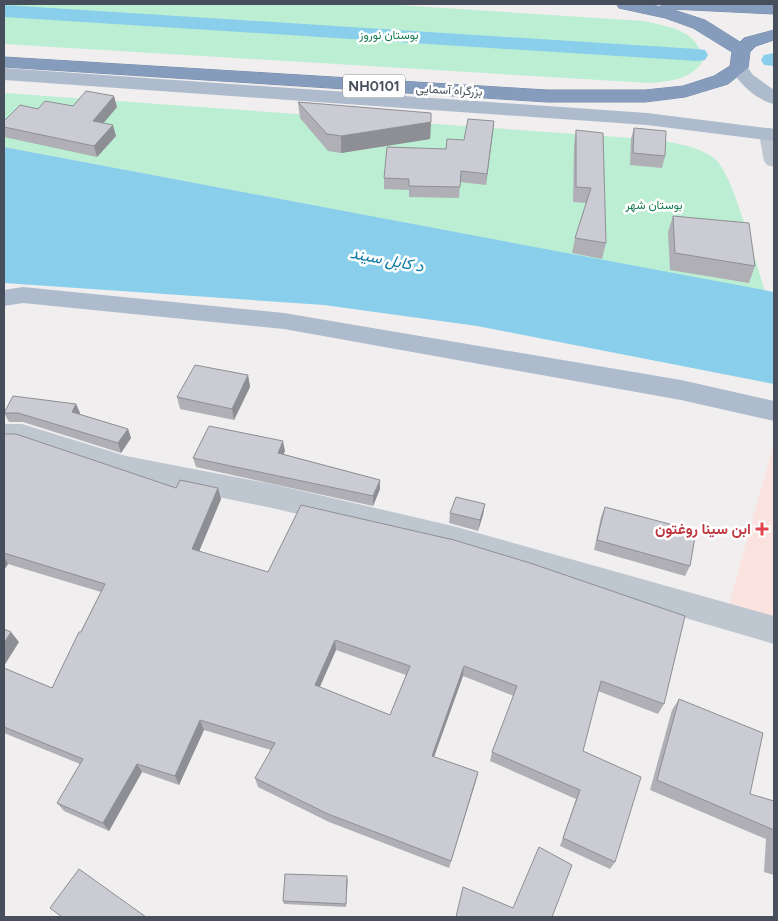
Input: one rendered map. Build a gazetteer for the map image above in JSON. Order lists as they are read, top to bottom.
{
  "streets": {
    "highway": ["NH0101", "بزرگراه آسمایی"]
  },
  "water": ["د کابل سيند"],
  "parks": ["بوستان نوروز", "بوستان شهر"],
  "places": {
    "health": ["ابن سینا روغتون"]
  }
}
